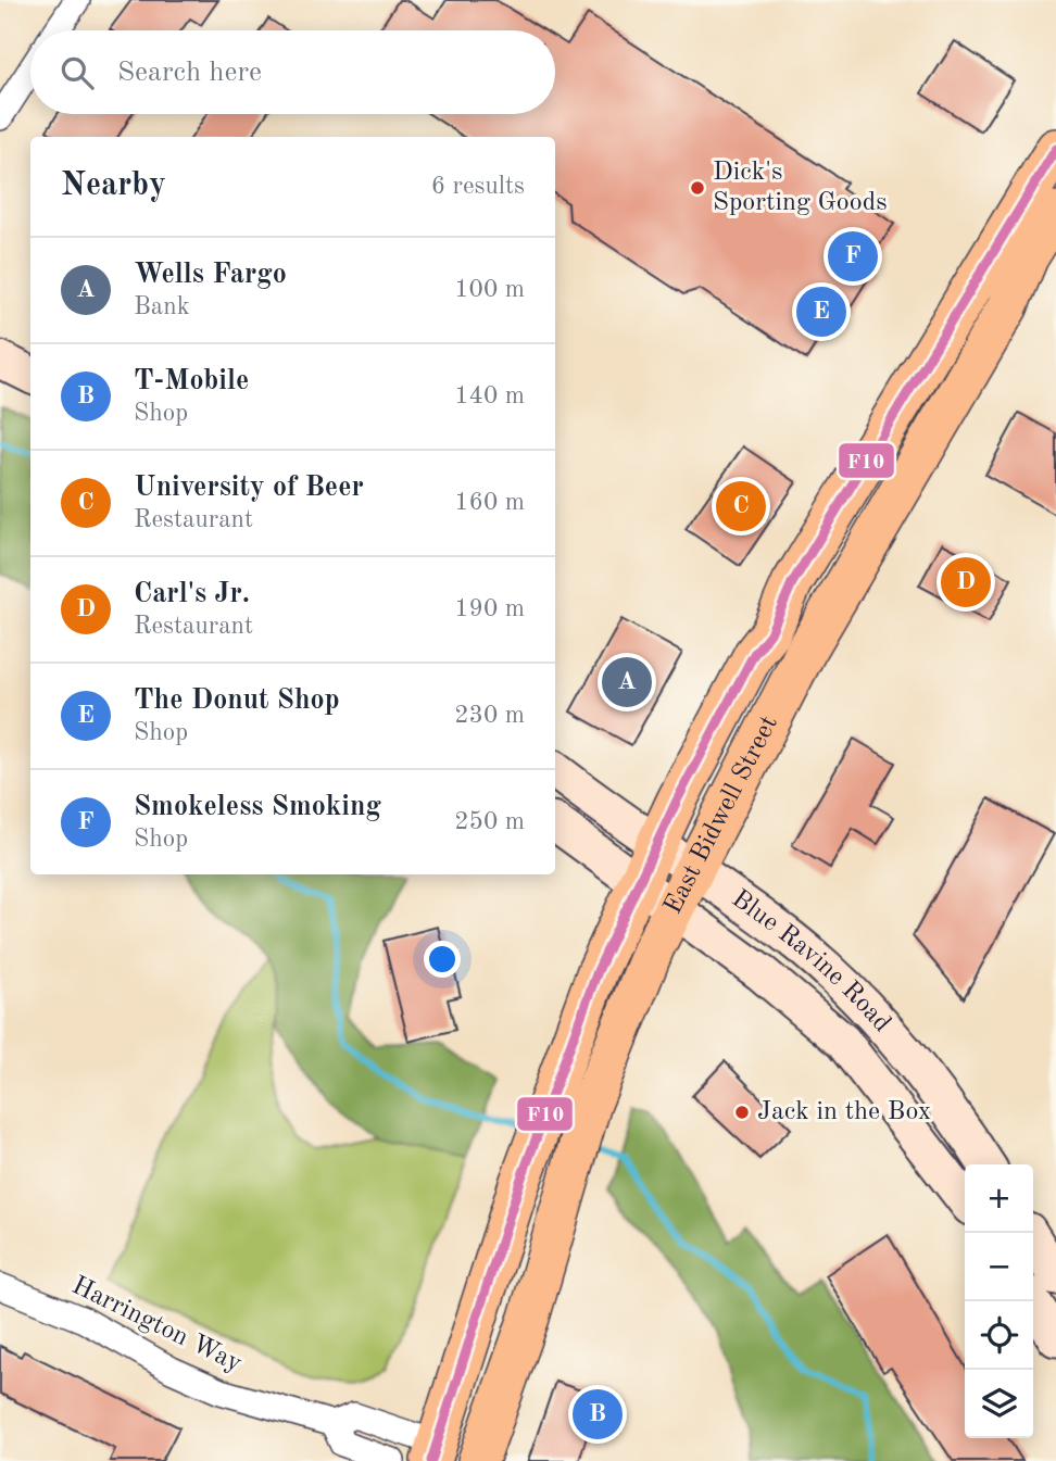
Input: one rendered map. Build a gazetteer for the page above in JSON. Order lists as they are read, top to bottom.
{
  "streets": {
    "main road": ["East Bidwell Street", "Blue Ravine Road"],
    "street": ["Harrington Way"]
  },
  "crossings": [
    ["East Bidwell Street", "Blue Ravine Road"],
    ["East Bidwell Street", "Harrington Way"]
  ],
  "places": ["Dick's Sporting Goods", "Jack in the Box"],
  "lines": ["transit line F10"],
  "page": {
    "search": "Search here",
    "heading": ["Nearby", "6 results"],
    "pins": [
      "F",
      "E",
      "C",
      "D",
      "A",
      "B"
    ],
    "list": [
      {
        "mark": "A",
        "name": "Wells Fargo",
        "note": "Bank",
        "value": "100 m"
      },
      {
        "mark": "B",
        "name": "T-Mobile",
        "note": "Shop",
        "value": "140 m"
      },
      {
        "mark": "C",
        "name": "University of Beer",
        "note": "Restaurant",
        "value": "160 m"
      },
      {
        "mark": "D",
        "name": "Carl's Jr.",
        "note": "Restaurant",
        "value": "190 m"
      },
      {
        "mark": "E",
        "name": "The Donut Shop",
        "note": "Shop",
        "value": "230 m"
      },
      {
        "mark": "F",
        "name": "Smokeless Smoking",
        "note": "Shop",
        "value": "250 m"
      }
    ],
    "map_buttons": ["+", "−"]
  }
}
